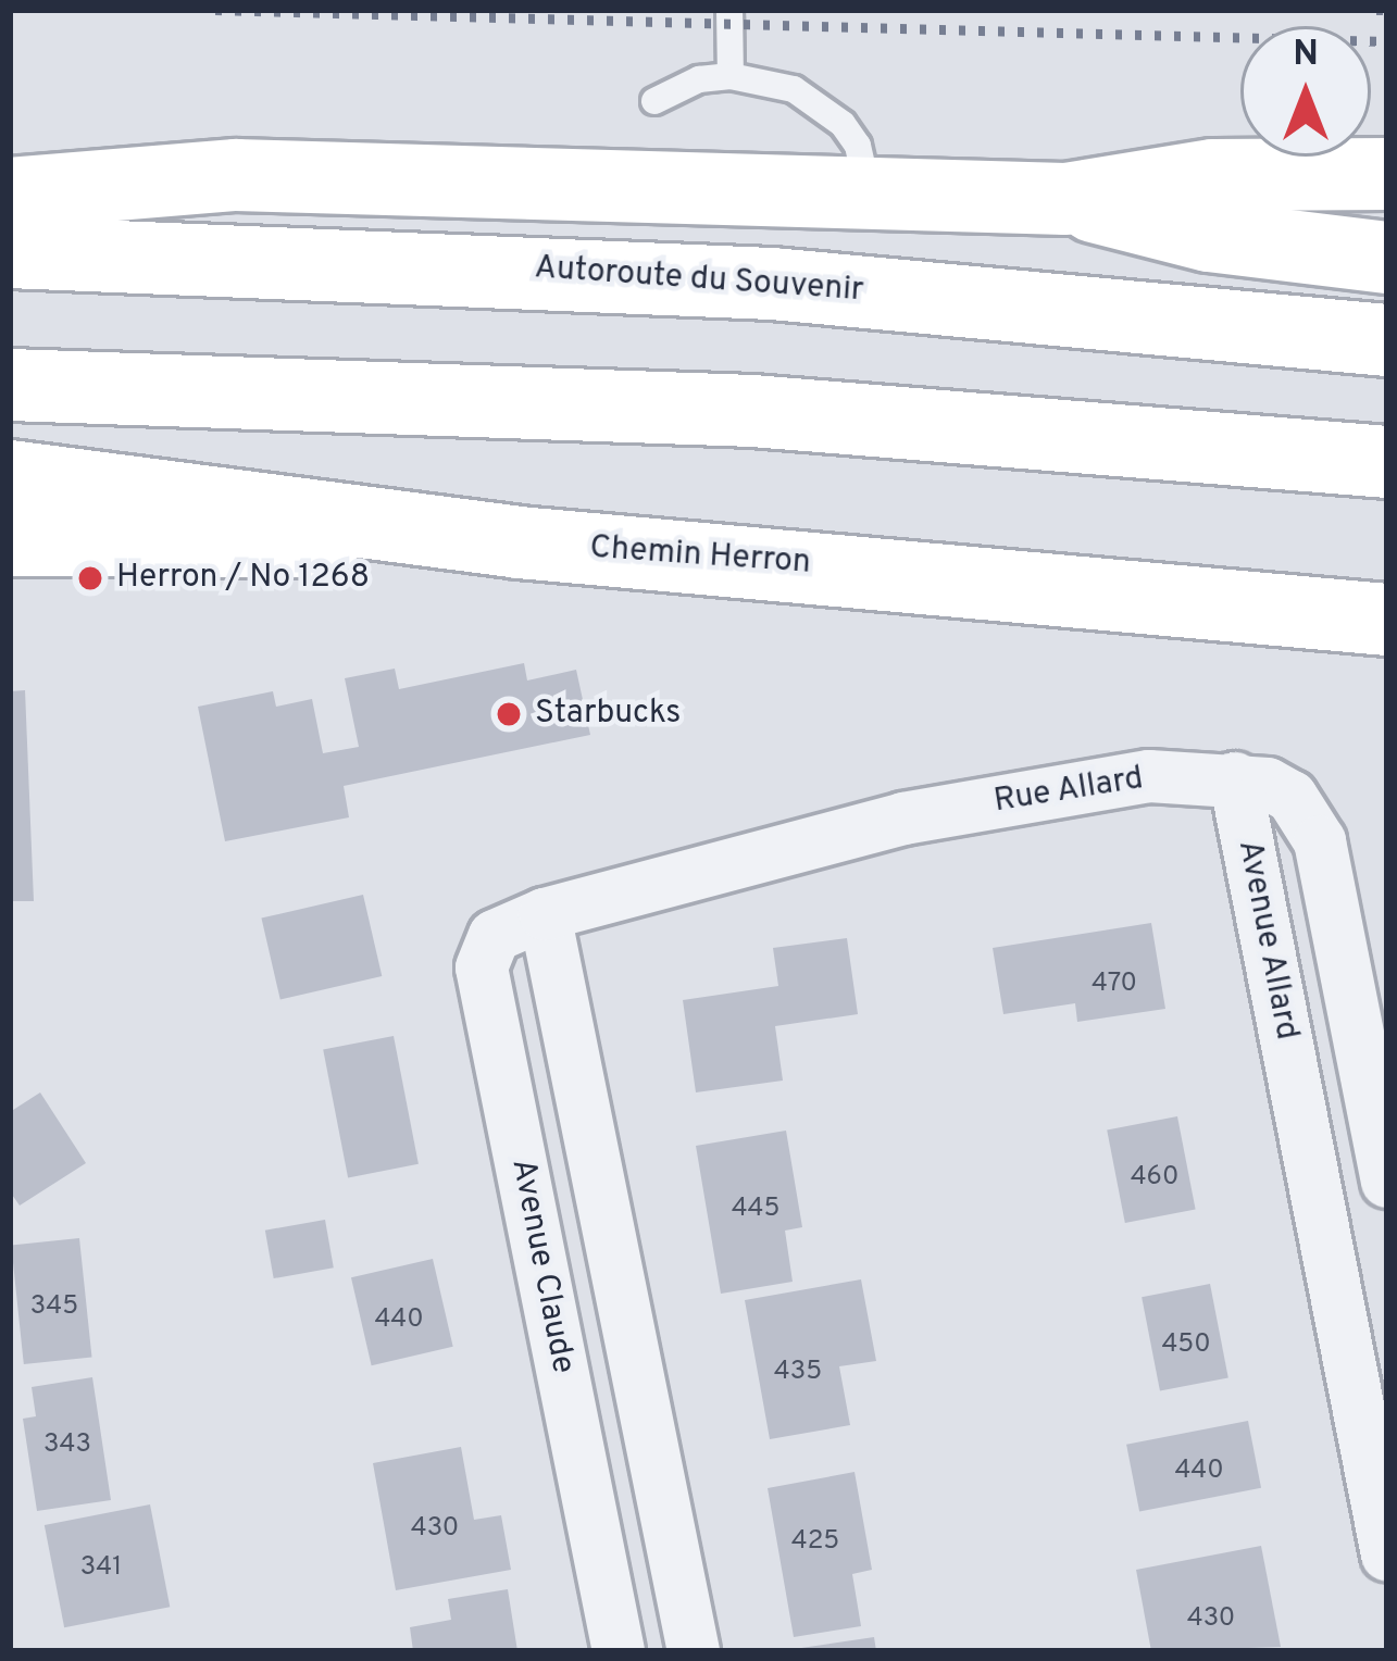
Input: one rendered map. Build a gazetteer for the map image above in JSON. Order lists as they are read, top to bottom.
{
  "streets": {
    "main road": ["Autoroute du Souvenir", "Chemin Herron"],
    "street": ["Rue Allard", "Avenue Allard", "Avenue Claude"]
  },
  "crossings": [
    ["Rue Allard", "Avenue Allard"],
    ["Rue Allard", "Avenue Claude"]
  ],
  "places": ["Herron / No 1268", "Starbucks"],
  "house_numbers": [
    "470",
    "460",
    "445",
    "345",
    "440",
    "450",
    "435",
    "343",
    "440",
    "430",
    "425",
    "341",
    "430"
  ],
  "north": "top"
}
